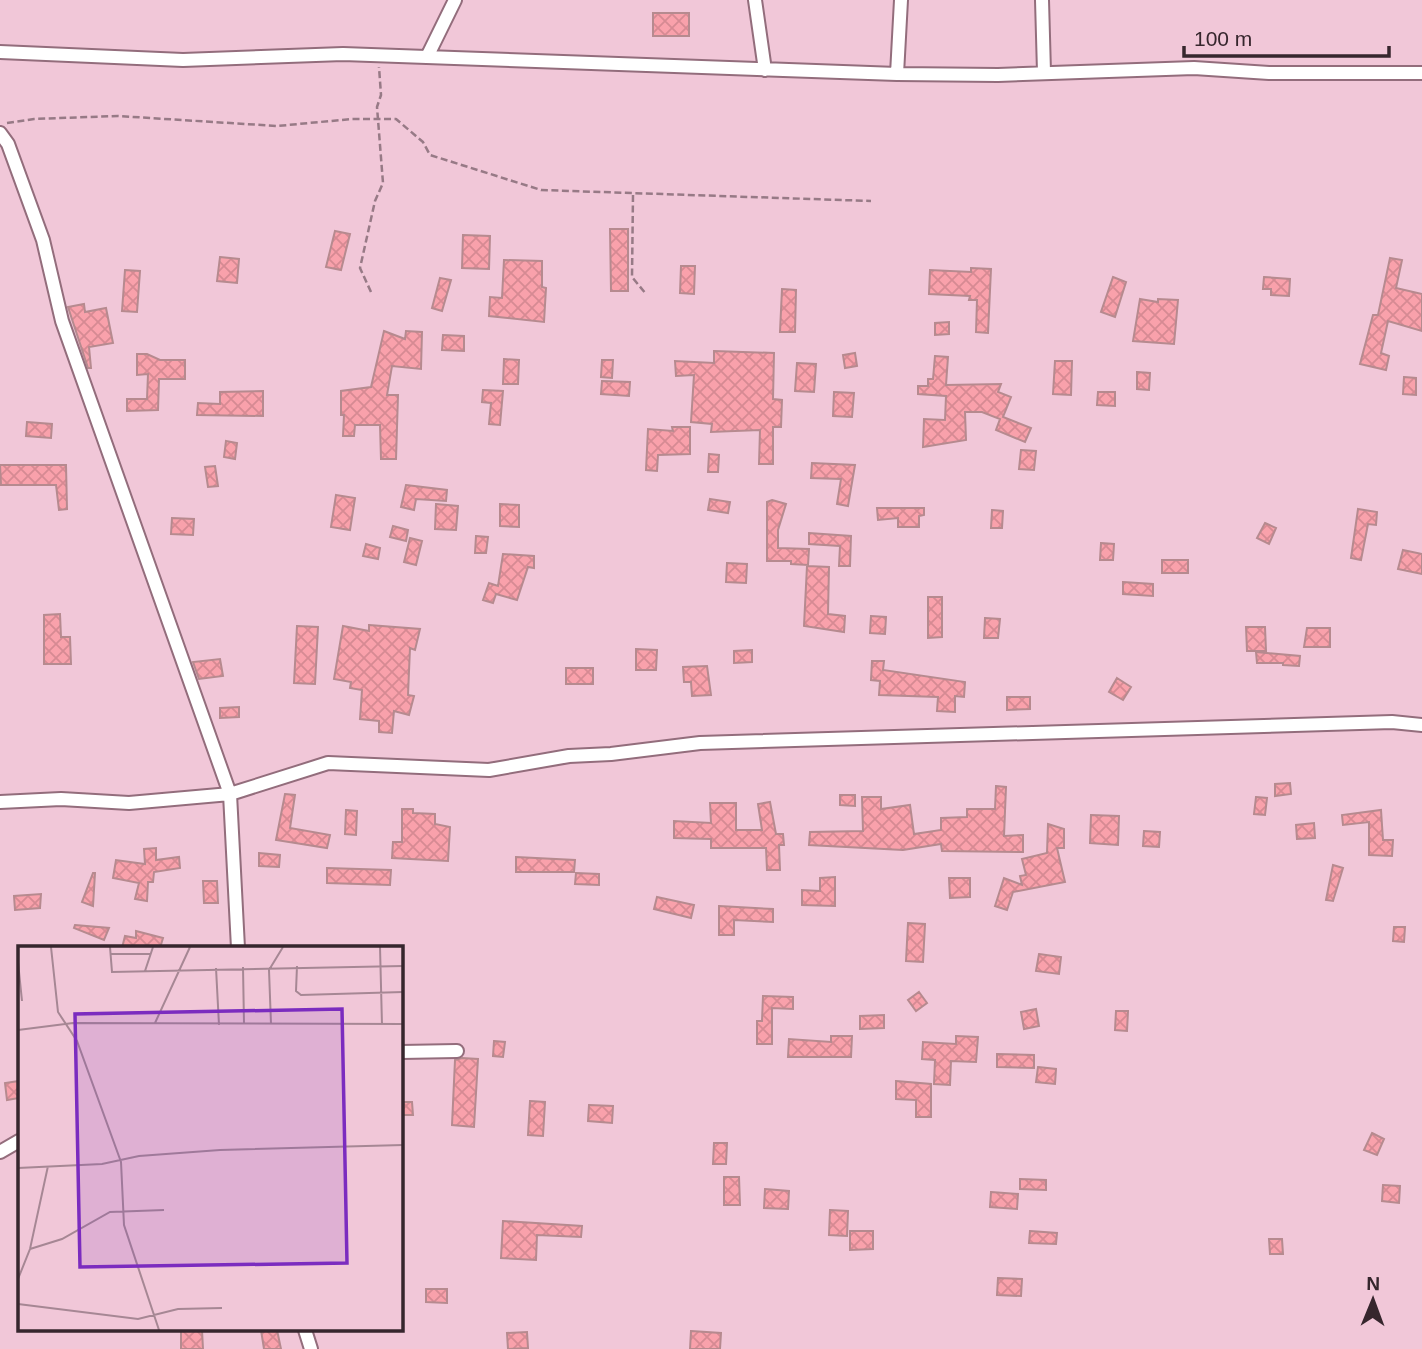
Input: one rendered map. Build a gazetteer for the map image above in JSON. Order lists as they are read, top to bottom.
{
  "scale_bar": "100 m",
  "north": "top"
}
